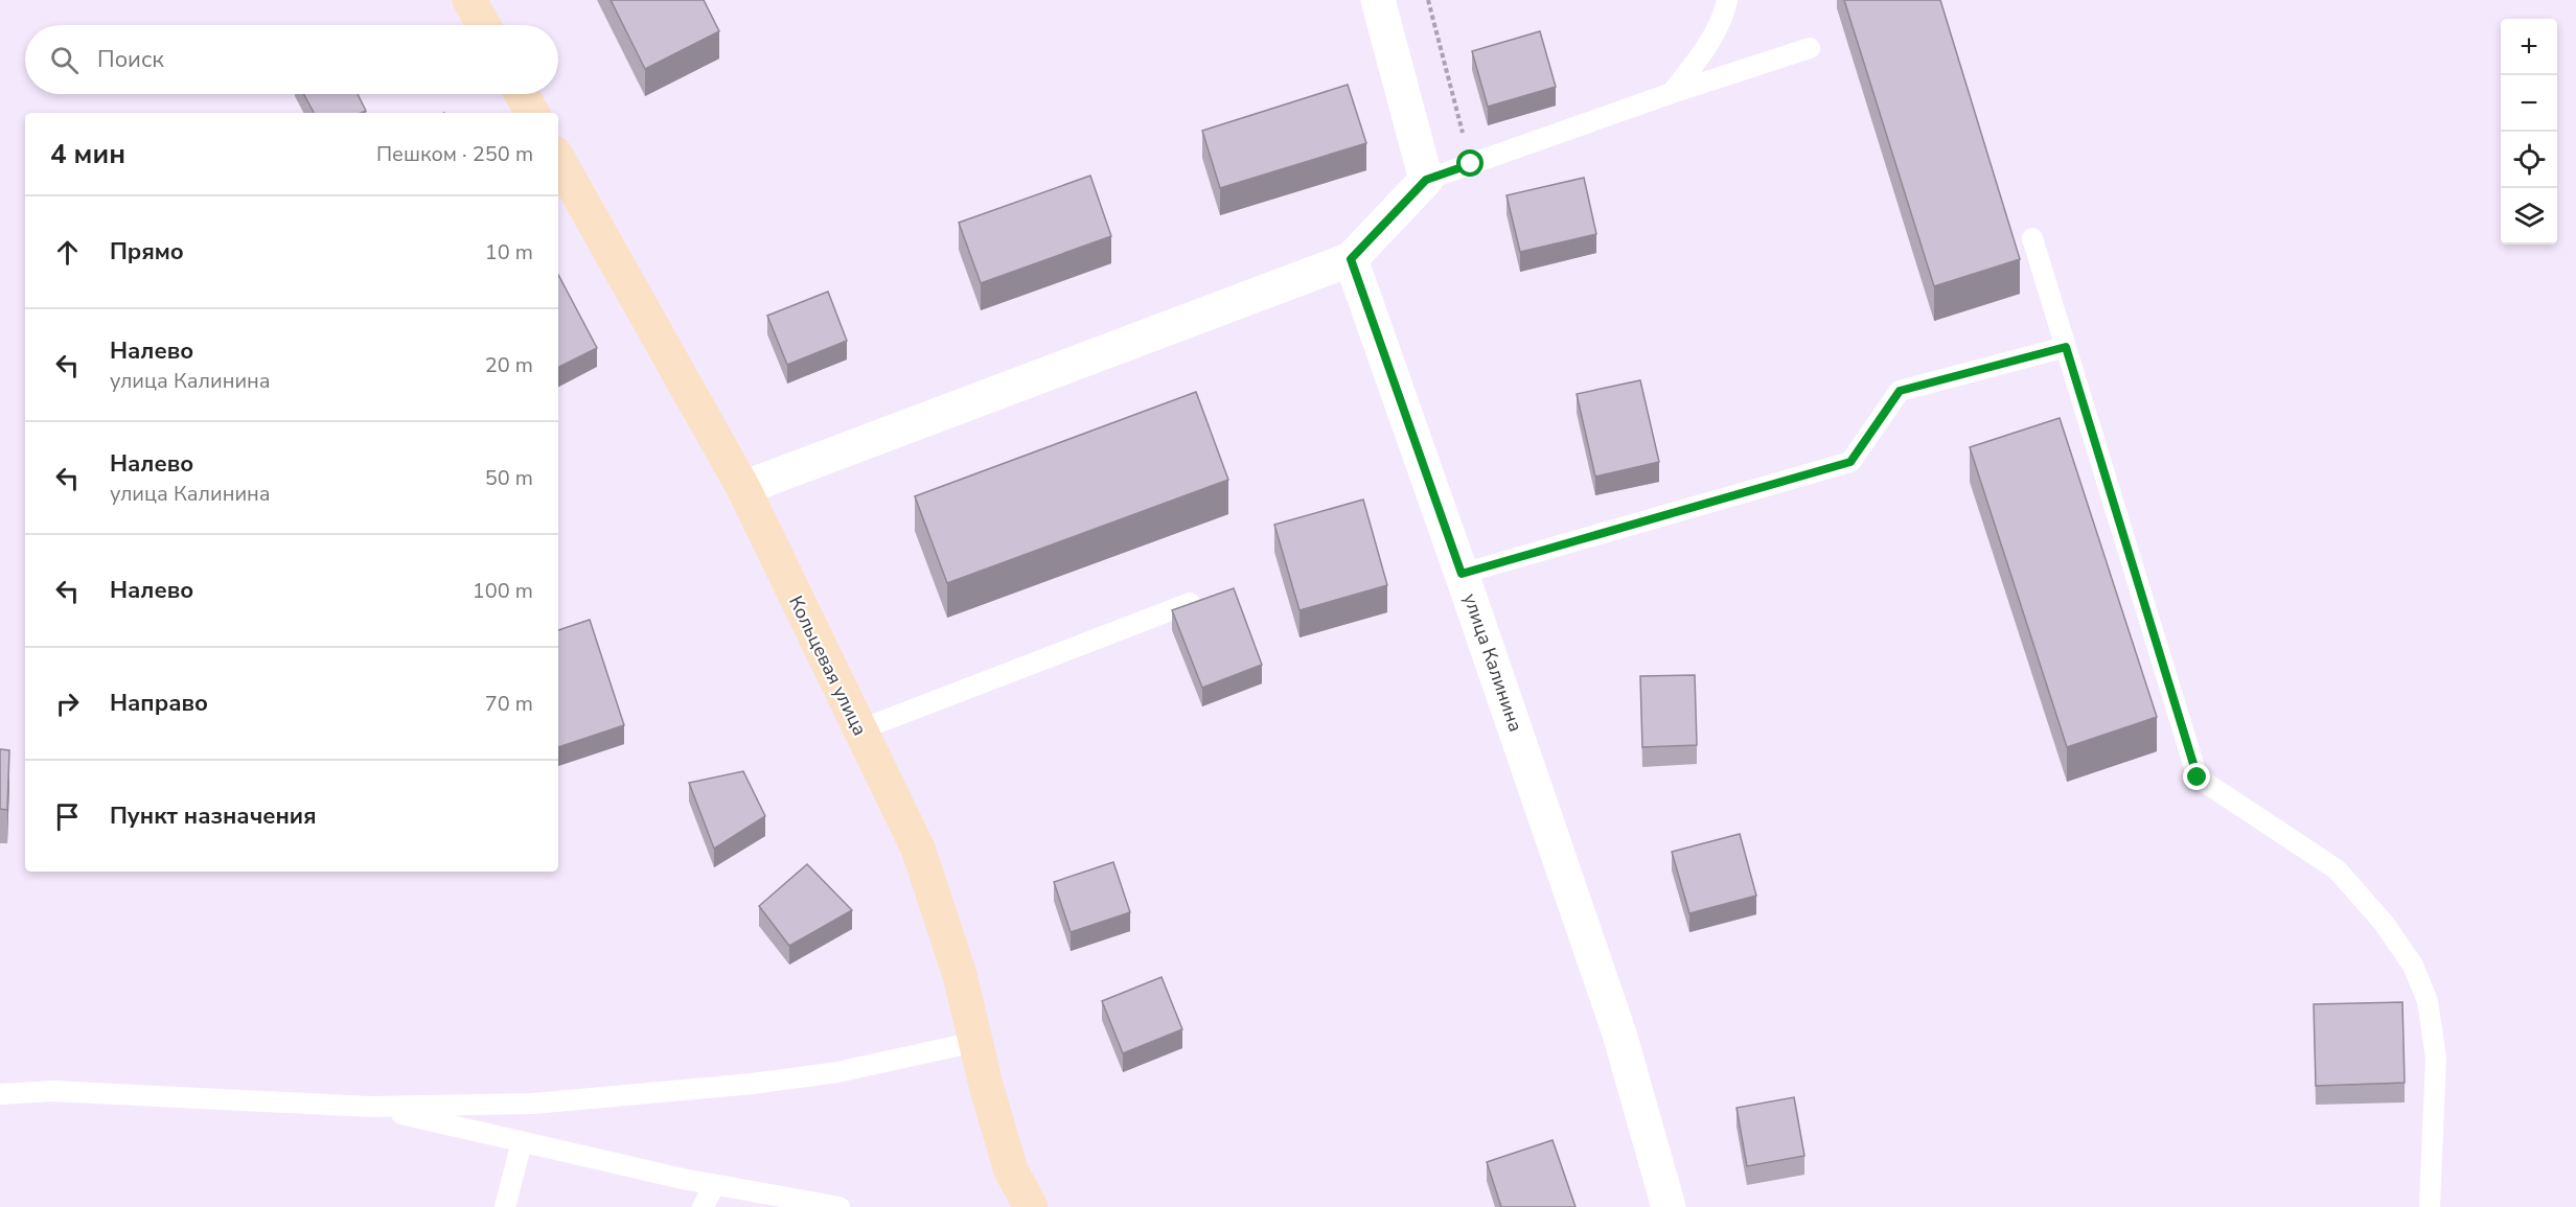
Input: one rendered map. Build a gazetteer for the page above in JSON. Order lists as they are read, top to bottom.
{
  "streets": {
    "street": ["улица Калинина", "Кольцевая улица"]
  },
  "page": {
    "map_buttons": ["+", "−"],
    "search": "Поиск",
    "heading": ["4 мин", "Пешком · 250 m"],
    "list": [
      ["Прямо", "10 m"],
      ["Налево", "улица Калинина", "20 m"],
      ["Налево", "улица Калинина", "50 m"],
      ["Налево", "100 m"],
      ["Направо", "70 m"],
      "Пункт назначения"
    ]
  }
}
